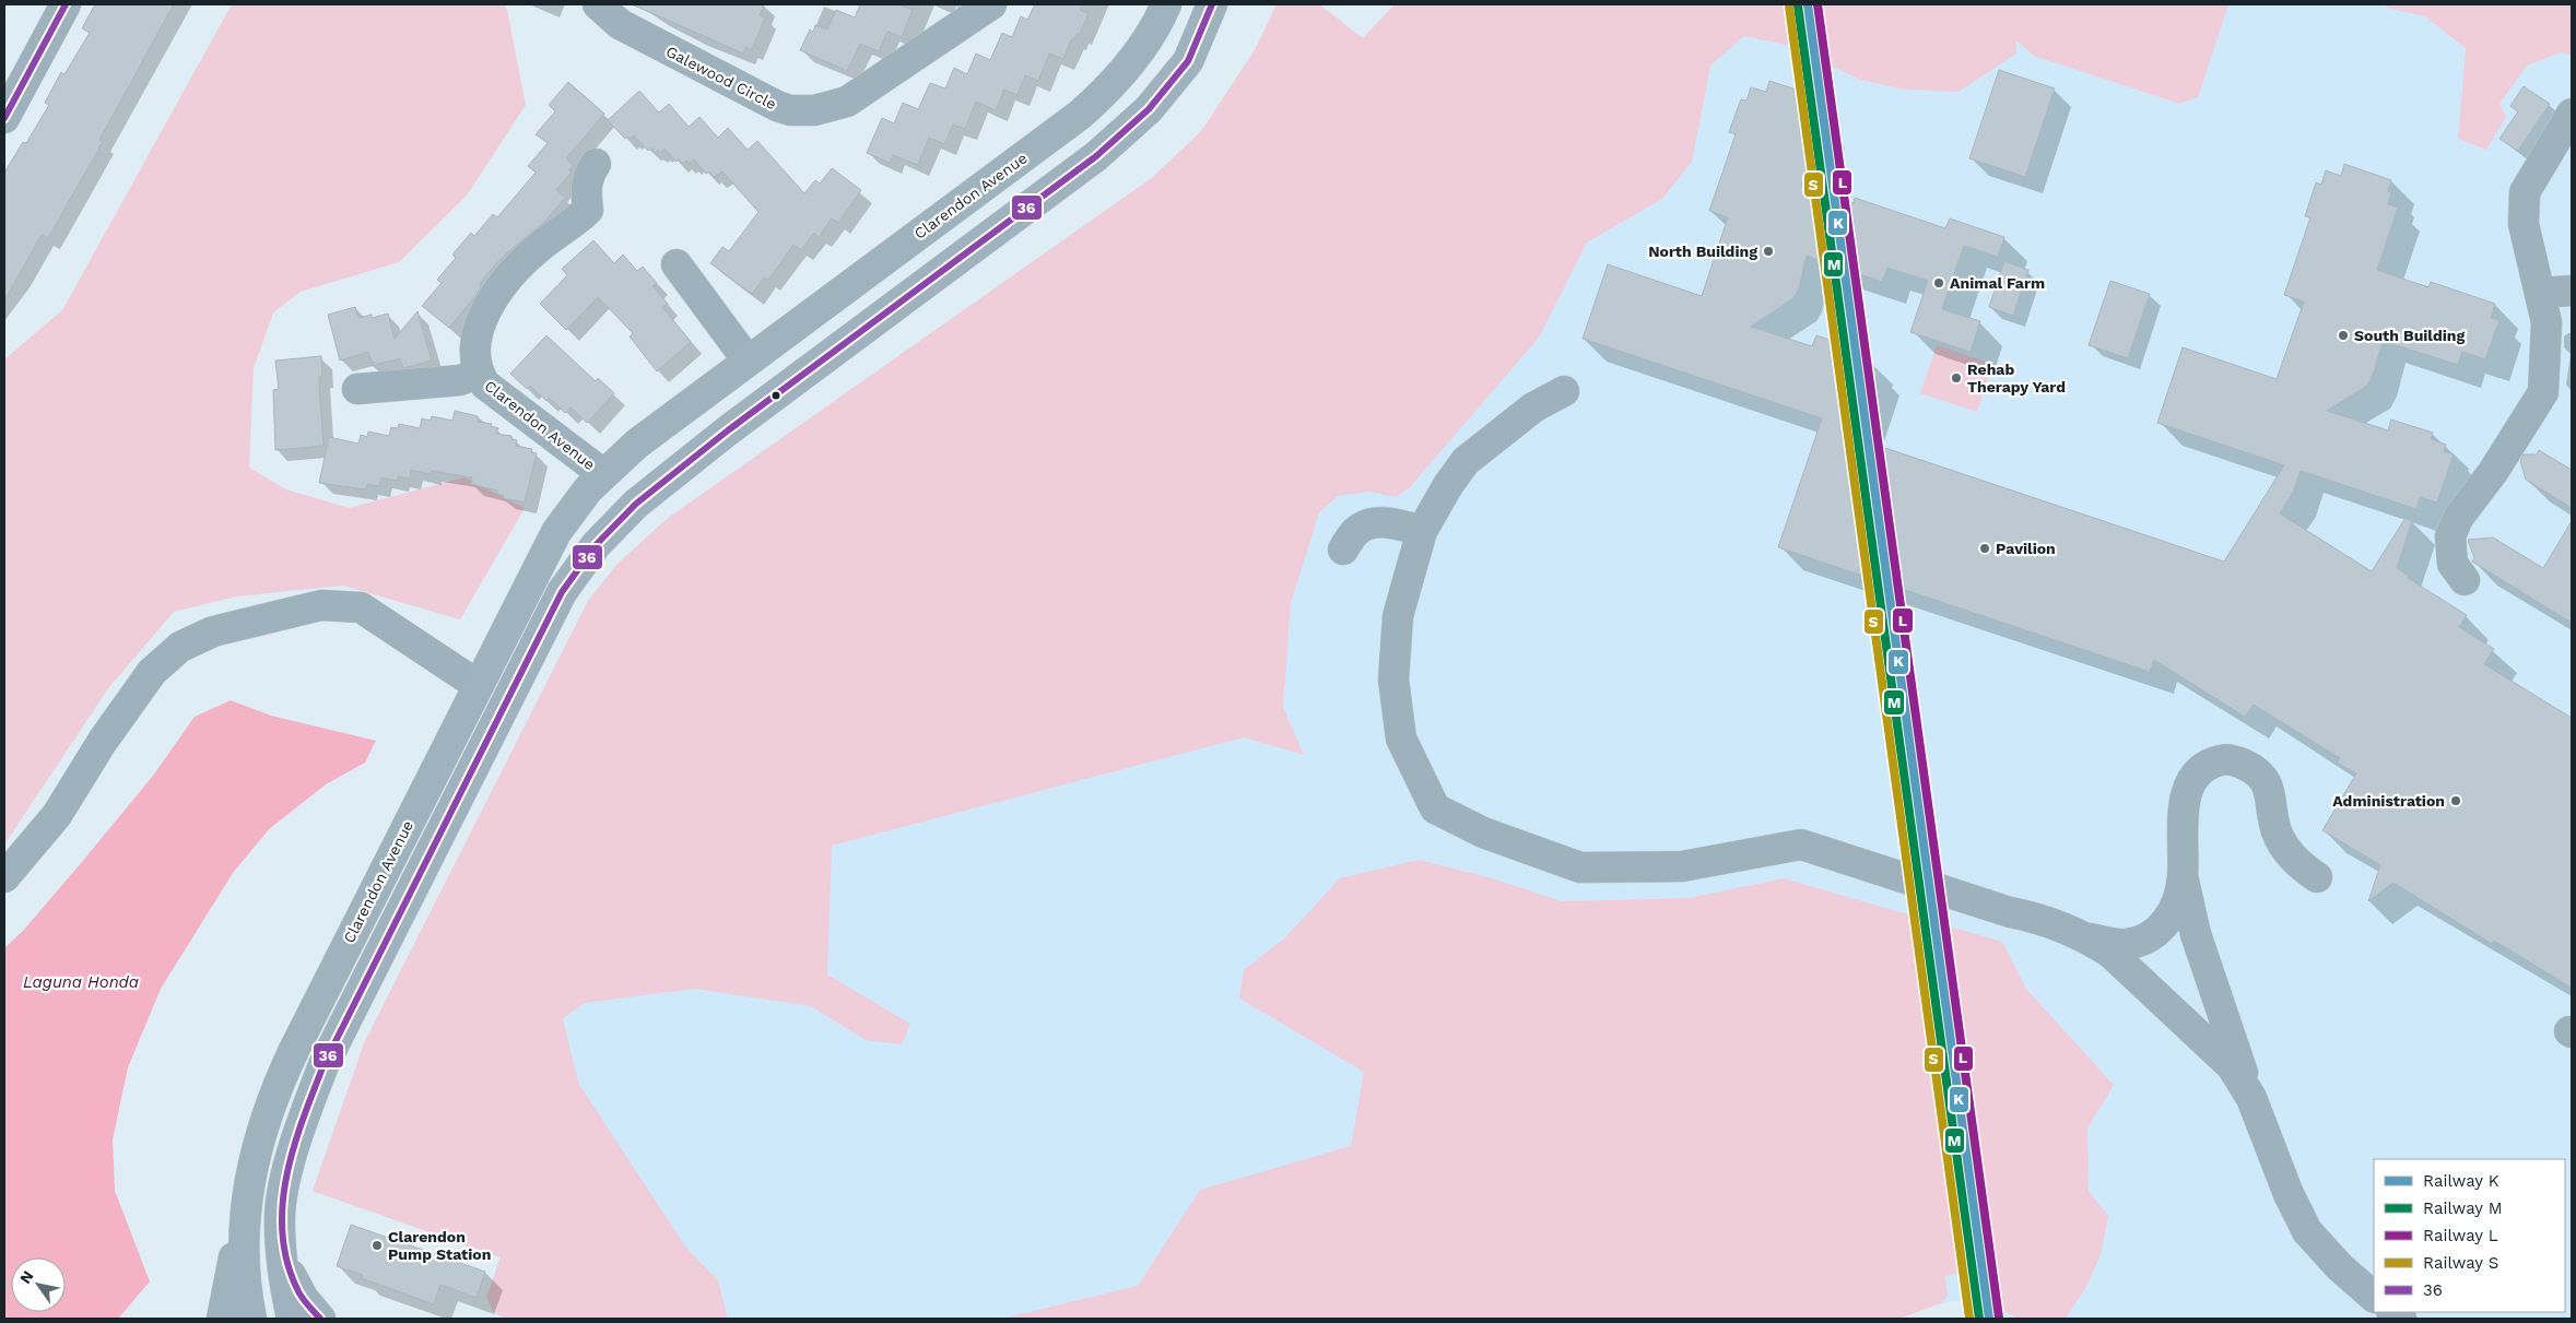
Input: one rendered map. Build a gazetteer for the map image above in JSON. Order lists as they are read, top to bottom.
{
  "streets": {
    "main road": ["Clarendon Avenue"],
    "street": ["Galewood Circle"]
  },
  "water": ["Laguna Honda"],
  "places": [
    "North Building",
    "Animal Farm",
    "South Building",
    "Rehab Therapy Yard",
    "Pavilion",
    "Administration",
    "Clarendon Pump Station"
  ],
  "lines": [
    "rail line K",
    "rail line L",
    "transit line 36",
    "rail line M",
    "rail line S"
  ],
  "legend": [
    "Railway K",
    "Railway M",
    "Railway L",
    "Railway S",
    "36"
  ],
  "north": "top left"
}
